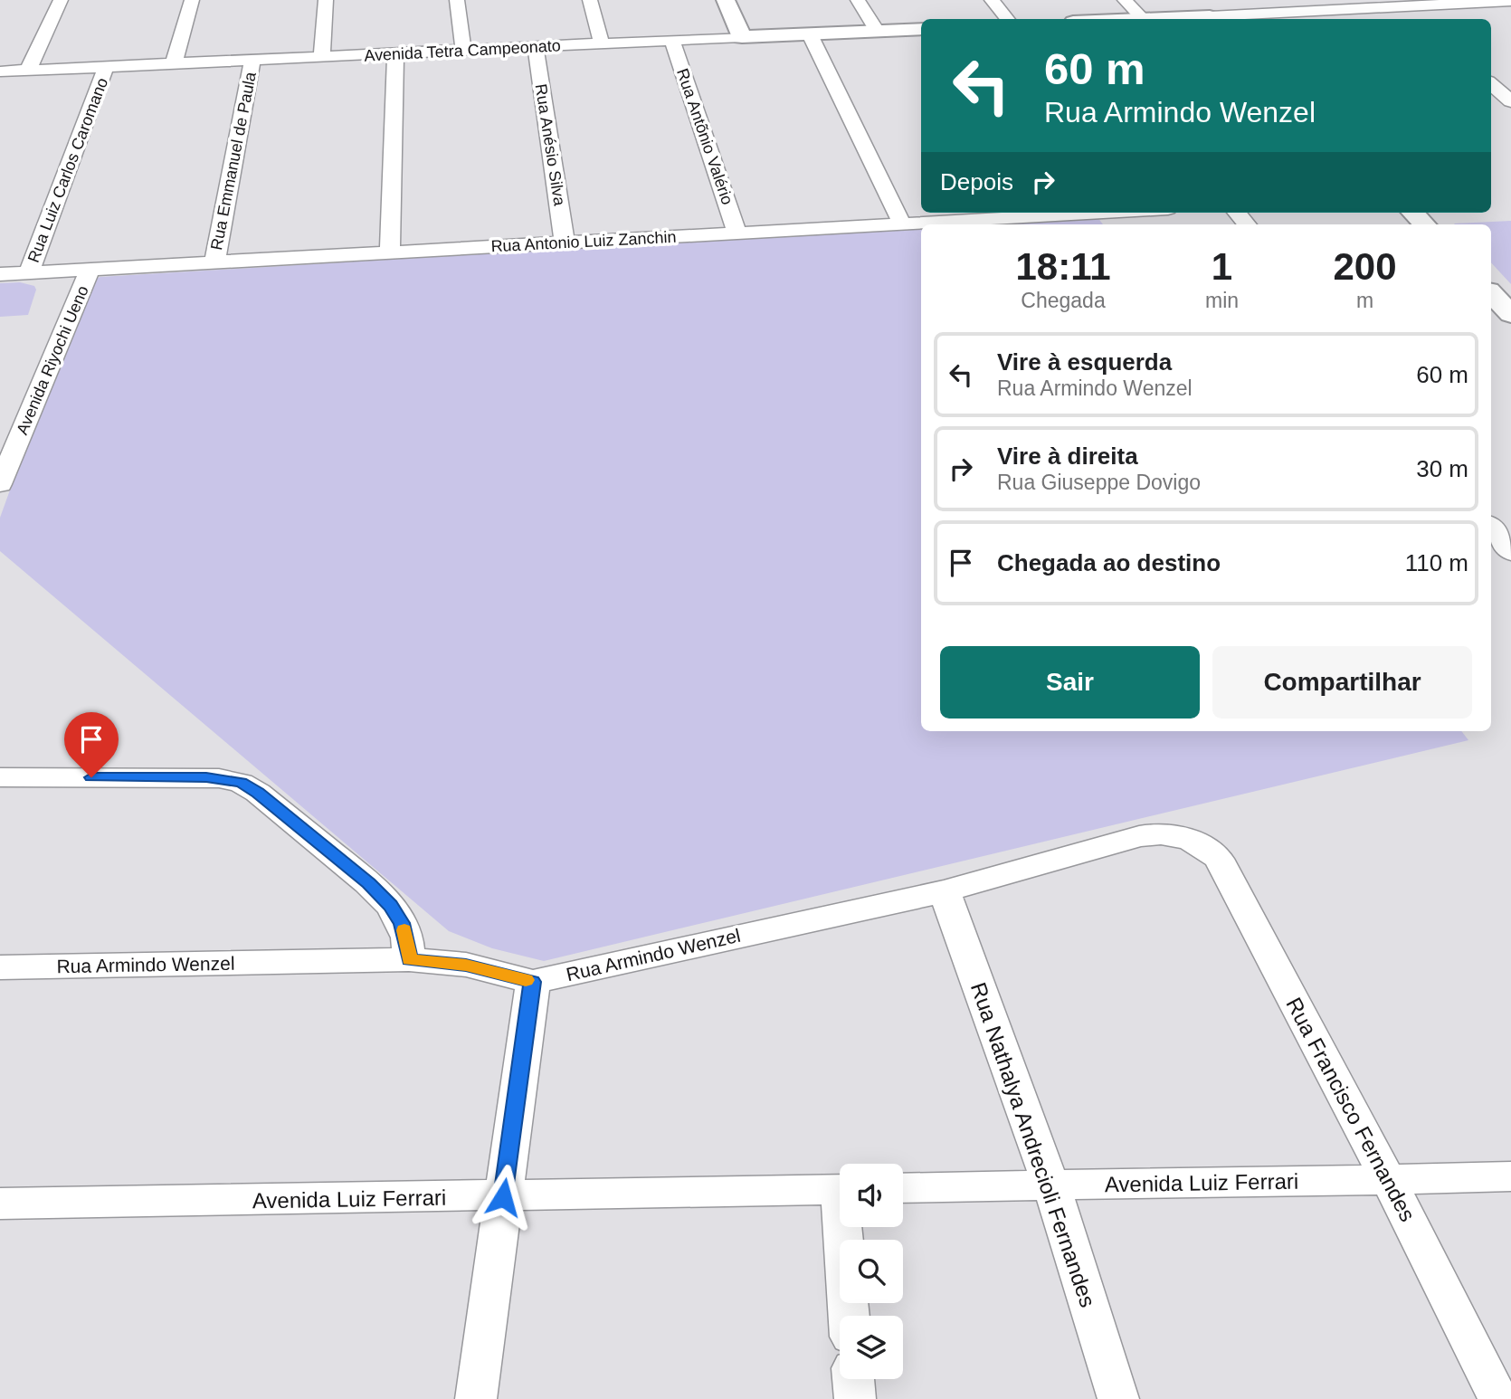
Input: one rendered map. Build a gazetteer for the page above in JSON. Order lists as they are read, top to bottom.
{
  "streets": {
    "main road": ["Avenida Tetra Campeonato"],
    "street": [
      "Rua Antõnio Valério",
      "Rua Anésio Silva",
      "Rua Emmanuel de Paula",
      "Rua Luiz Carlos Caromano",
      "Rua Antonio Luiz Zanchin",
      "Avenida Riyochi Ueno",
      "Rua Armindo Wenzel",
      "Rua Francisco Fernandes",
      "Rua Nathalya Andrecioli Fernandes",
      "Avenida Luiz Ferrari"
    ]
  },
  "crossings": [
    ["Avenida Tetra Campeonato", "Rua Antõnio Valério"],
    ["Avenida Tetra Campeonato", "Rua Anésio Silva"],
    ["Avenida Tetra Campeonato", "Rua Emmanuel de Paula"],
    ["Avenida Tetra Campeonato", "Rua Luiz Carlos Caromano"],
    ["Rua Antõnio Valério", "Rua Antonio Luiz Zanchin"],
    ["Rua Anésio Silva", "Rua Antonio Luiz Zanchin"],
    ["Rua Emmanuel de Paula", "Rua Antonio Luiz Zanchin"],
    ["Rua Luiz Carlos Caromano", "Rua Antonio Luiz Zanchin"],
    ["Rua Antonio Luiz Zanchin", "Avenida Riyochi Ueno"],
    ["Rua Armindo Wenzel", "Rua Francisco Fernandes"],
    ["Rua Armindo Wenzel", "Rua Nathalya Andrecioli Fernandes"],
    ["Rua Francisco Fernandes", "Avenida Luiz Ferrari"],
    ["Rua Nathalya Andrecioli Fernandes", "Avenida Luiz Ferrari"]
  ],
  "page": {
    "turn": ["60 m", "Rua Armindo Wenzel"],
    "then": "Depois",
    "eta": [
      "18:11",
      "Chegada",
      "1",
      "min",
      "200",
      "m"
    ],
    "list": [
      {
        "name": "Vire à esquerda",
        "note": "Rua Armindo Wenzel",
        "value": "60 m"
      },
      {
        "name": "Vire à direita",
        "note": "Rua Giuseppe Dovigo",
        "value": "30 m"
      },
      {
        "name": "Chegada ao destino",
        "value": "110 m"
      }
    ],
    "buttons": ["Sair", "Compartilhar"]
  }
}
